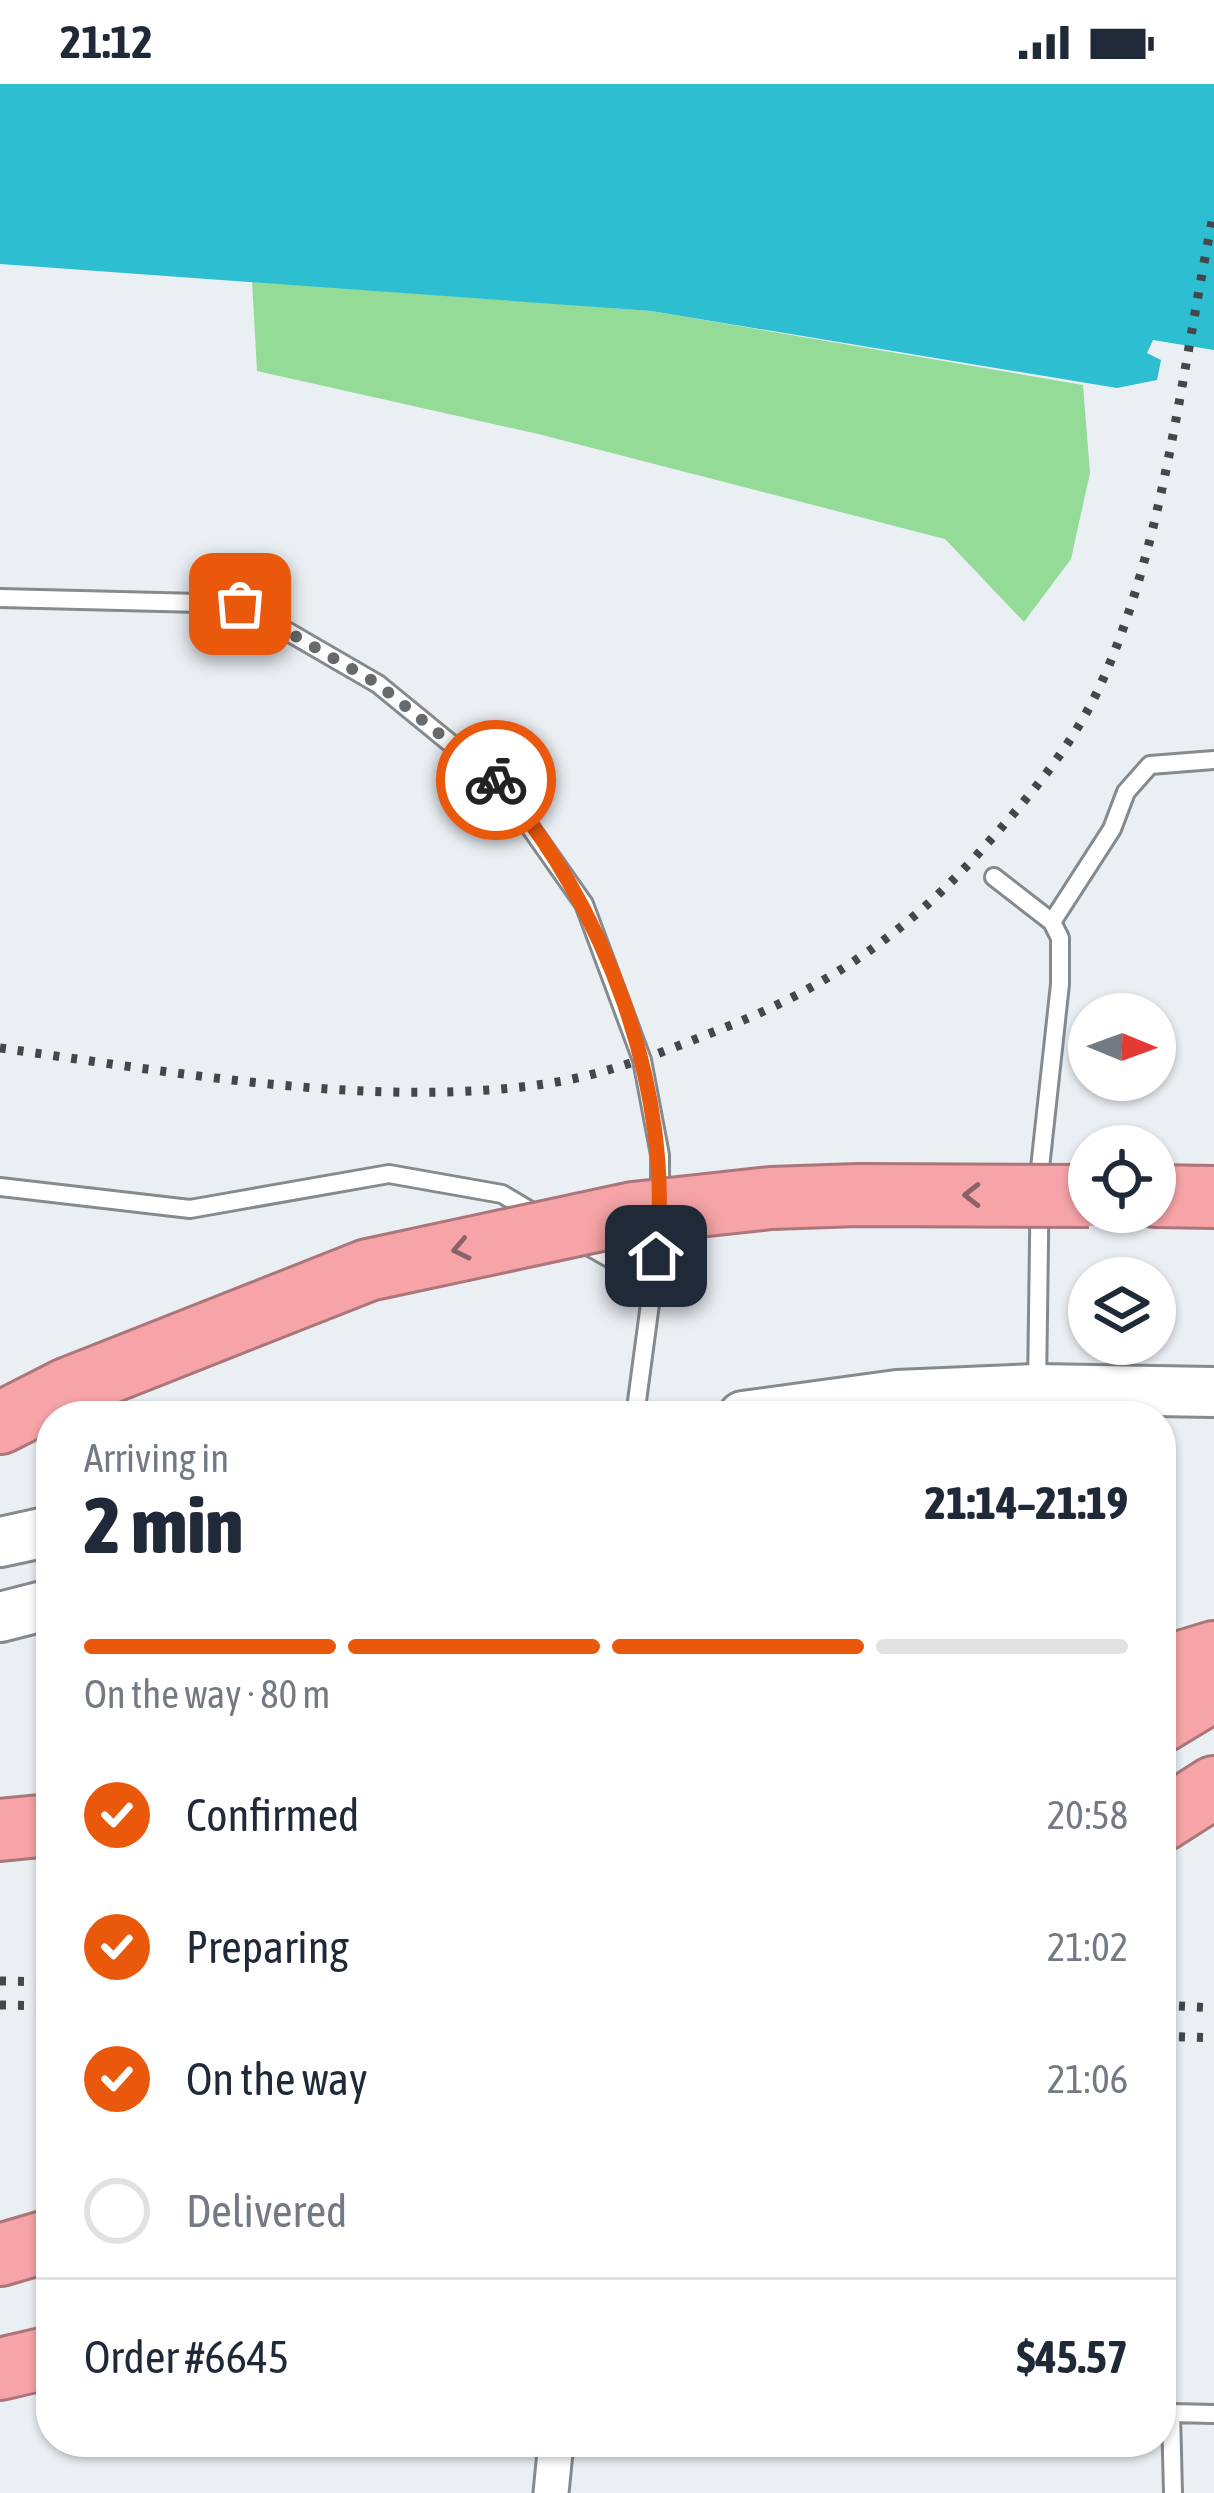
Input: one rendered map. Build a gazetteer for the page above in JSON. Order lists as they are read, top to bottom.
{
  "north": "right",
  "page": {
    "status": "21:12",
    "heading": ["2 min", "Arriving in", "21:14–21:19"],
    "panel": ["Order #6645", "$45.57"],
    "bar": "On the way · 80 m",
    "list": [
      ["Confirmed", "20:58"],
      ["Preparing", "21:02"],
      ["On the way", "21:06"],
      "Delivered"
    ]
  }
}
